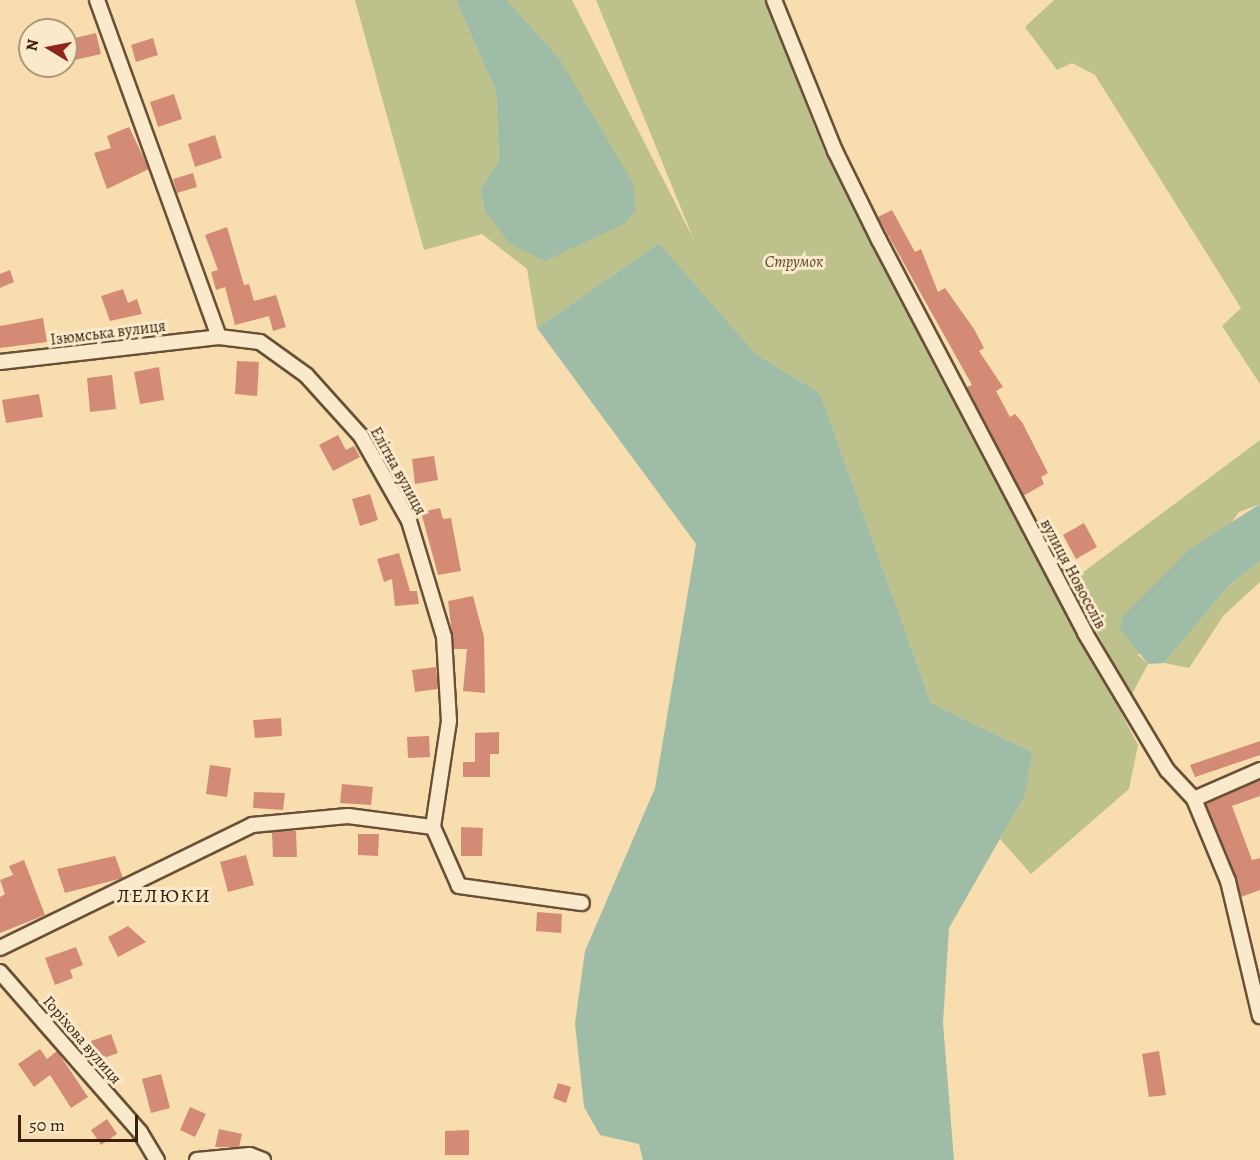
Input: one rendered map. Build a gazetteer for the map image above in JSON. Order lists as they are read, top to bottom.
{
  "streets": {
    "street": [
      "Ізюмська вулиця",
      "Елітна вулиця",
      "вулиця Новоселів",
      "Горіхова вулиця"
    ]
  },
  "crossings": [
    ["Ізюмська вулиця", "Елітна вулиця"]
  ],
  "districts": ["ЛЕЛЮКИ"],
  "parks": ["Струмок"],
  "scale_bar": "50 m",
  "north": "left"
}
